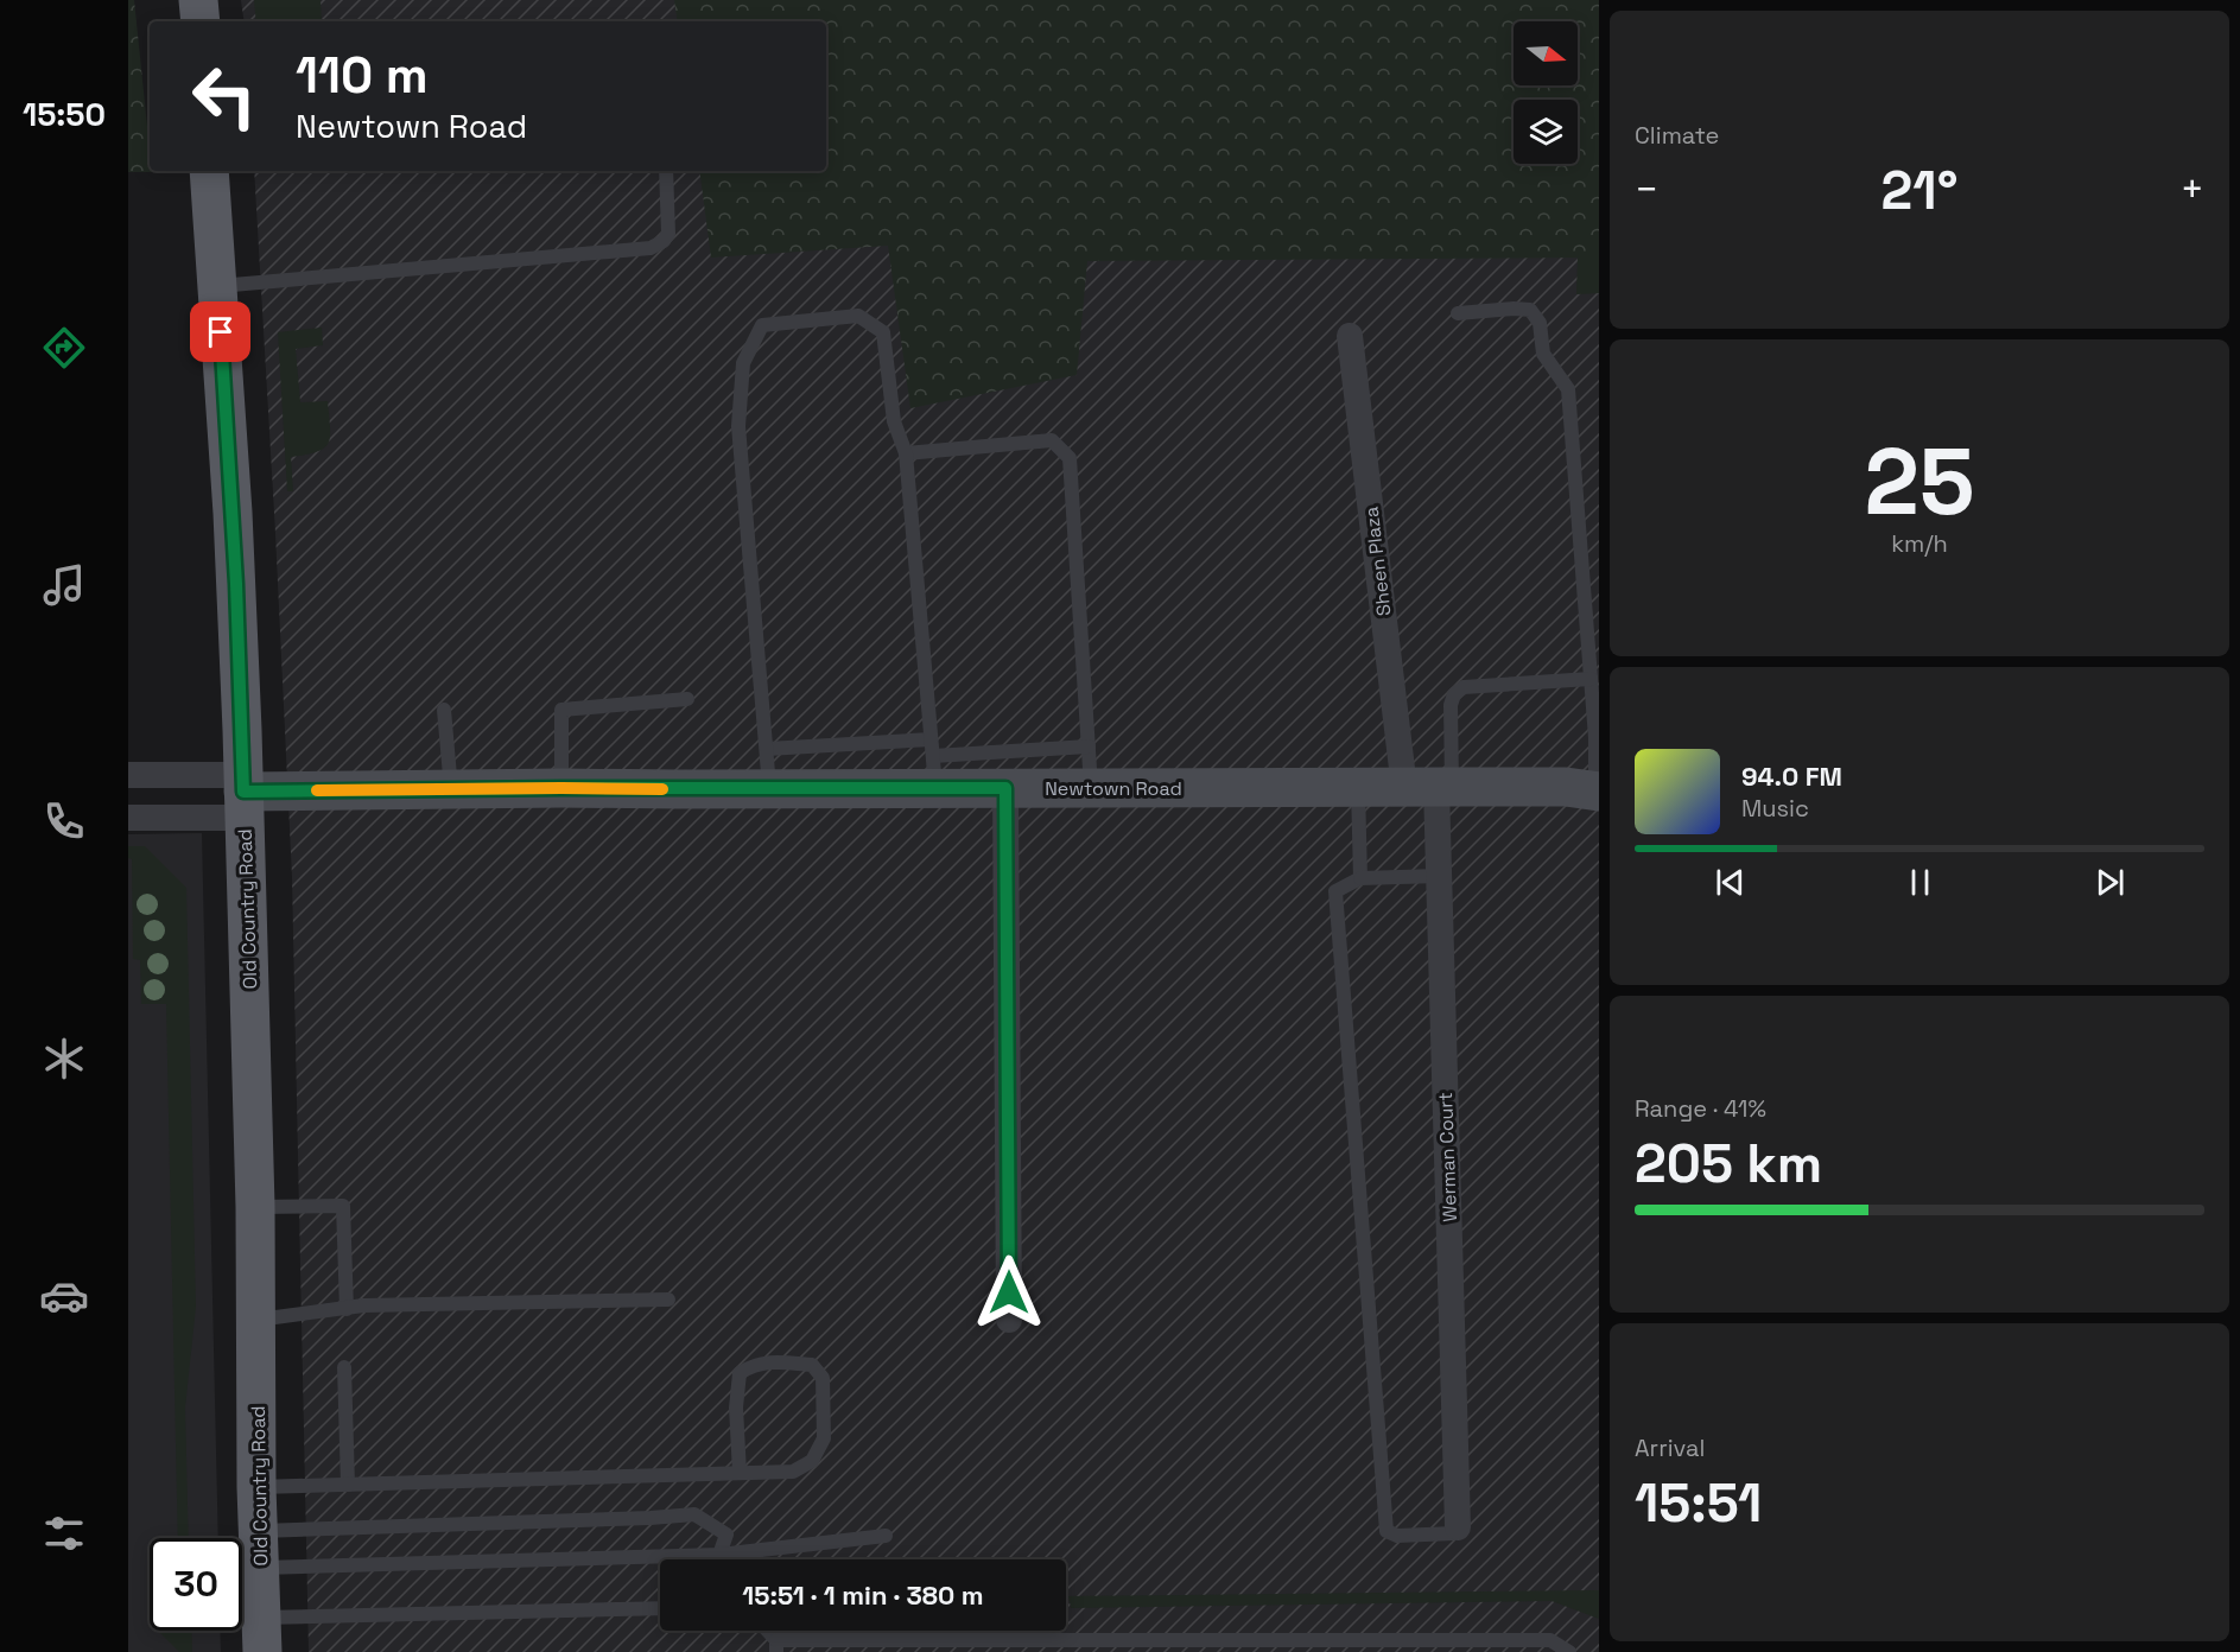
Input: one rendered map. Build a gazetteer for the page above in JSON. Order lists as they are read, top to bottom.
{
  "streets": {
    "main road": ["Old Country Road"],
    "street": ["Sheen Plaza", "Newtown Road", "Werman Court"]
  },
  "crossings": [
    ["Sheen Plaza", "Newtown Road"],
    ["Sheen Plaza", "Werman Court"],
    ["Newtown Road", "Old Country Road"],
    ["Newtown Road", "Werman Court"]
  ],
  "north": "right",
  "page": {
    "tabs": "15:50",
    "tile": [
      "Climate",
      ["25", "km/h"],
      ["Range · 41%", "205 km"],
      ["Arrival", "15:51"]
    ],
    "turn": ["110 m", "Newtown Road"],
    "heat": ["−", "21°", "+"],
    "song": ["94.0 FM", "Music"],
    "limit": "30",
    "trip": "15:51 · 1 min · 380 m"
  }
}
